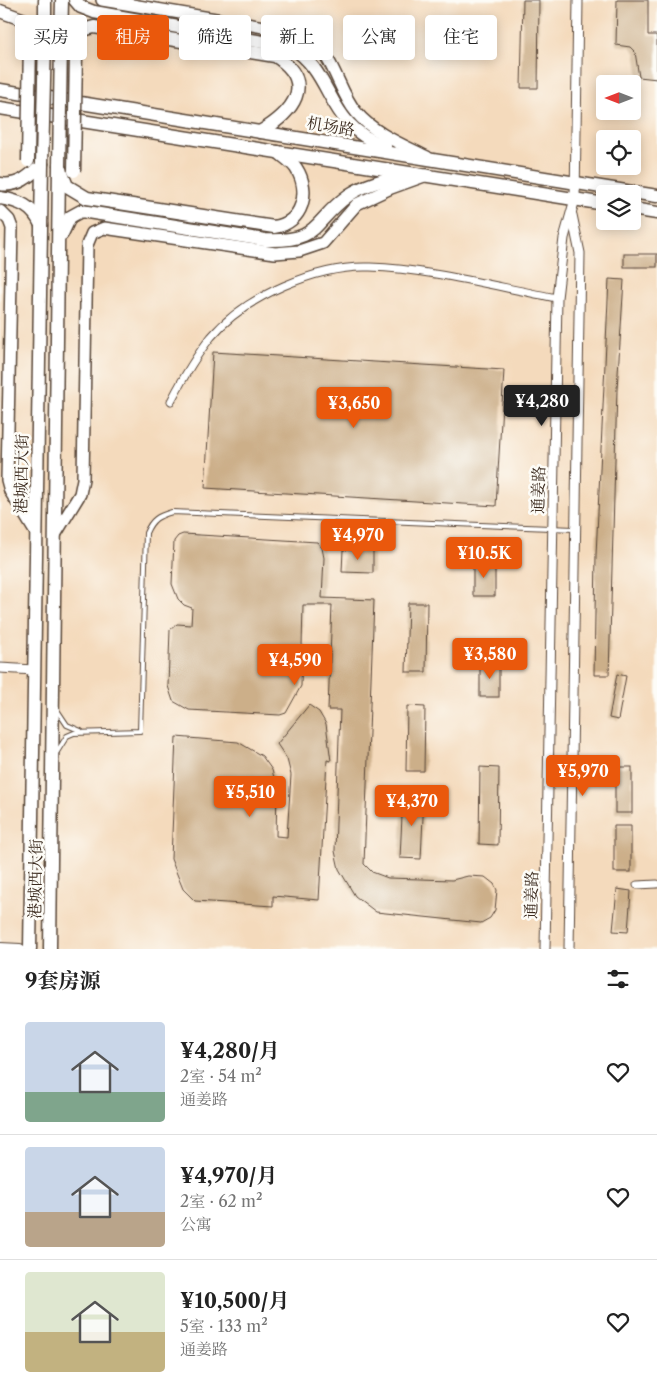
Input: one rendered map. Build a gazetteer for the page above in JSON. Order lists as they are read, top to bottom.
{
  "streets": {
    "highway": ["机场路", "港城西大街"],
    "street": ["通姜路"]
  },
  "crossings": [
    ["机场路", "通姜路"]
  ],
  "north": "left",
  "page": {
    "chip": [
      "买房",
      "租房",
      "筛选",
      "新上",
      "公寓",
      "住宅"
    ],
    "price": [
      "¥4,280",
      "¥3,650",
      "¥4,970",
      "¥10.5K",
      "¥3,580",
      "¥4,590",
      "¥5,970",
      "¥5,510",
      "¥4,370"
    ],
    "heading": "9套房源",
    "list": [
      {
        "name": "¥4,280/月",
        "note": "2室 · 54 m² · 通姜路"
      },
      {
        "name": "¥4,970/月",
        "note": "2室 · 62 m² · 公寓"
      },
      {
        "name": "¥10,500/月",
        "note": "5室 · 133 m² · 通姜路"
      }
    ]
  }
}
